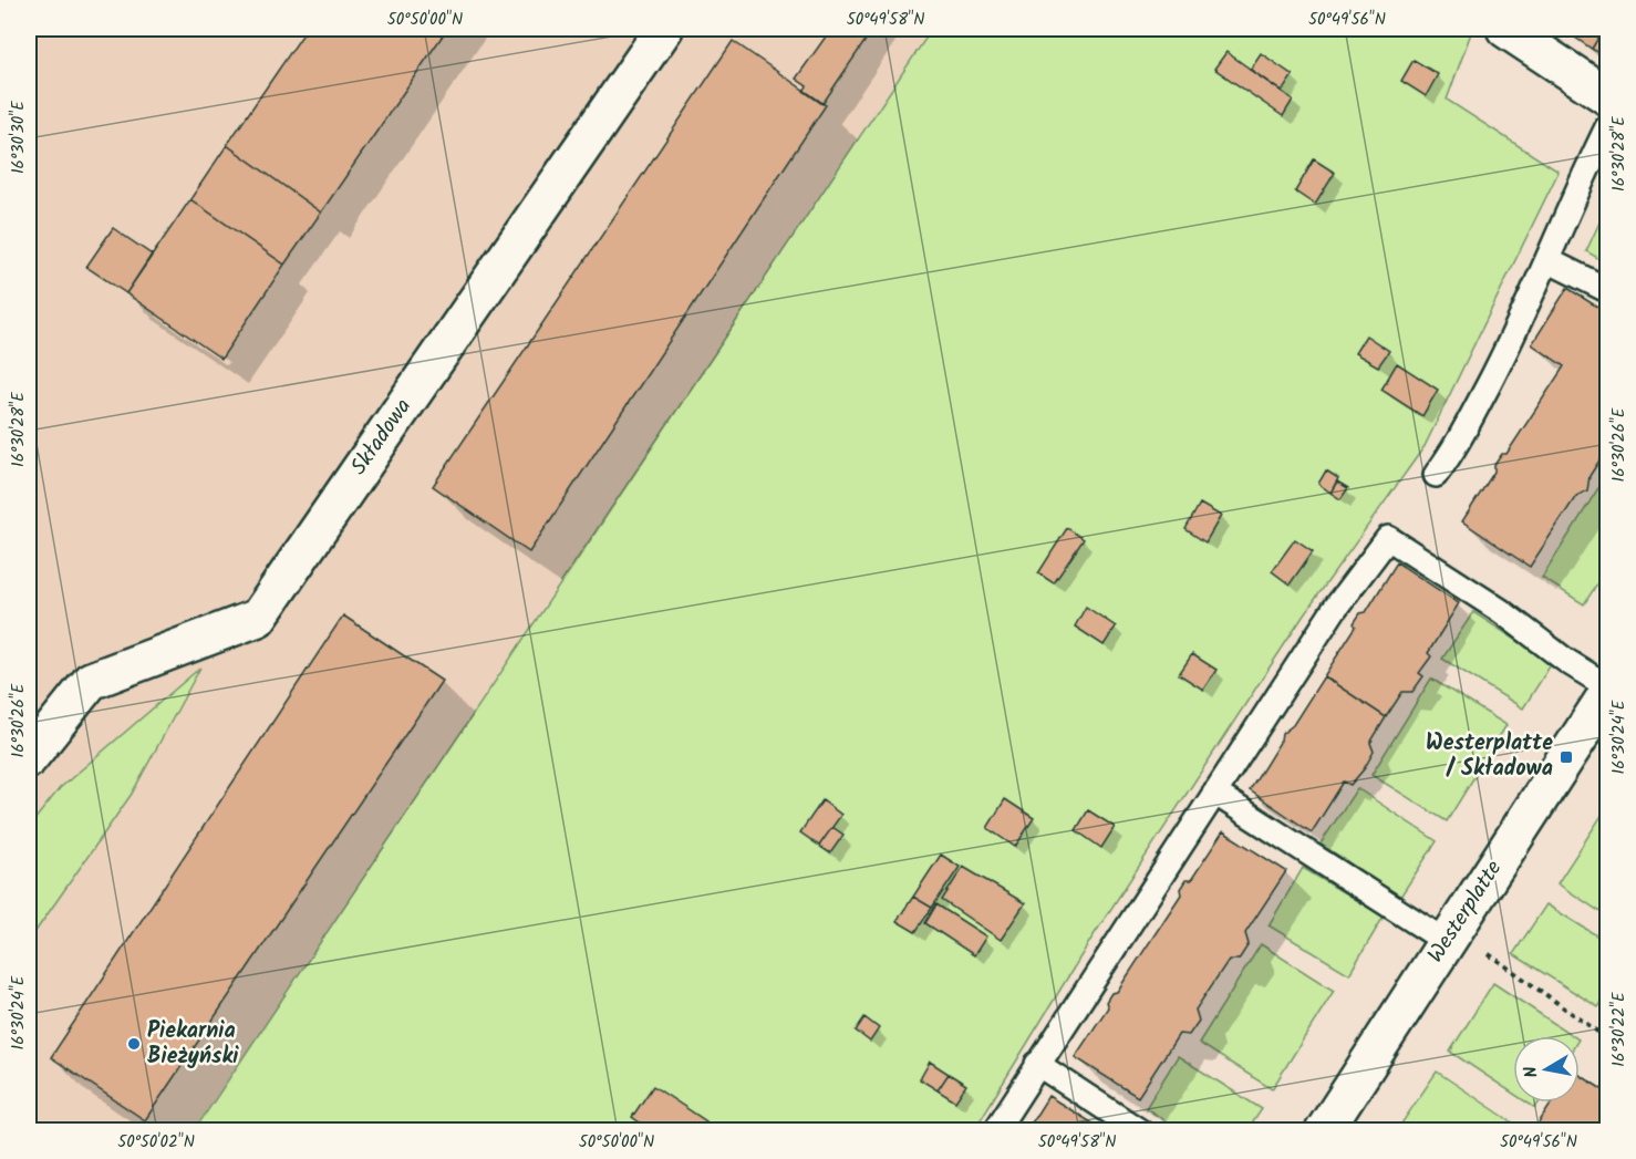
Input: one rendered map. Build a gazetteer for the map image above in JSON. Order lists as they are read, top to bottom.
{
  "streets": {
    "street": ["Składowa", "Westerplatte"]
  },
  "places": {
    "transit": ["Westerplatte / Składowa"],
    "other": ["Piekarnia Bieżyński"]
  },
  "north": "left",
  "coordinates": [
    "50°50'00\"N",
    "50°49'58\"N",
    "50°49'56\"N",
    "16°30'30\"E",
    "16°30'28\"E",
    "16°30'26\"E",
    "16°30'24\"E",
    "16°30'22\"E",
    "50°50'02\"N"
  ]
}
